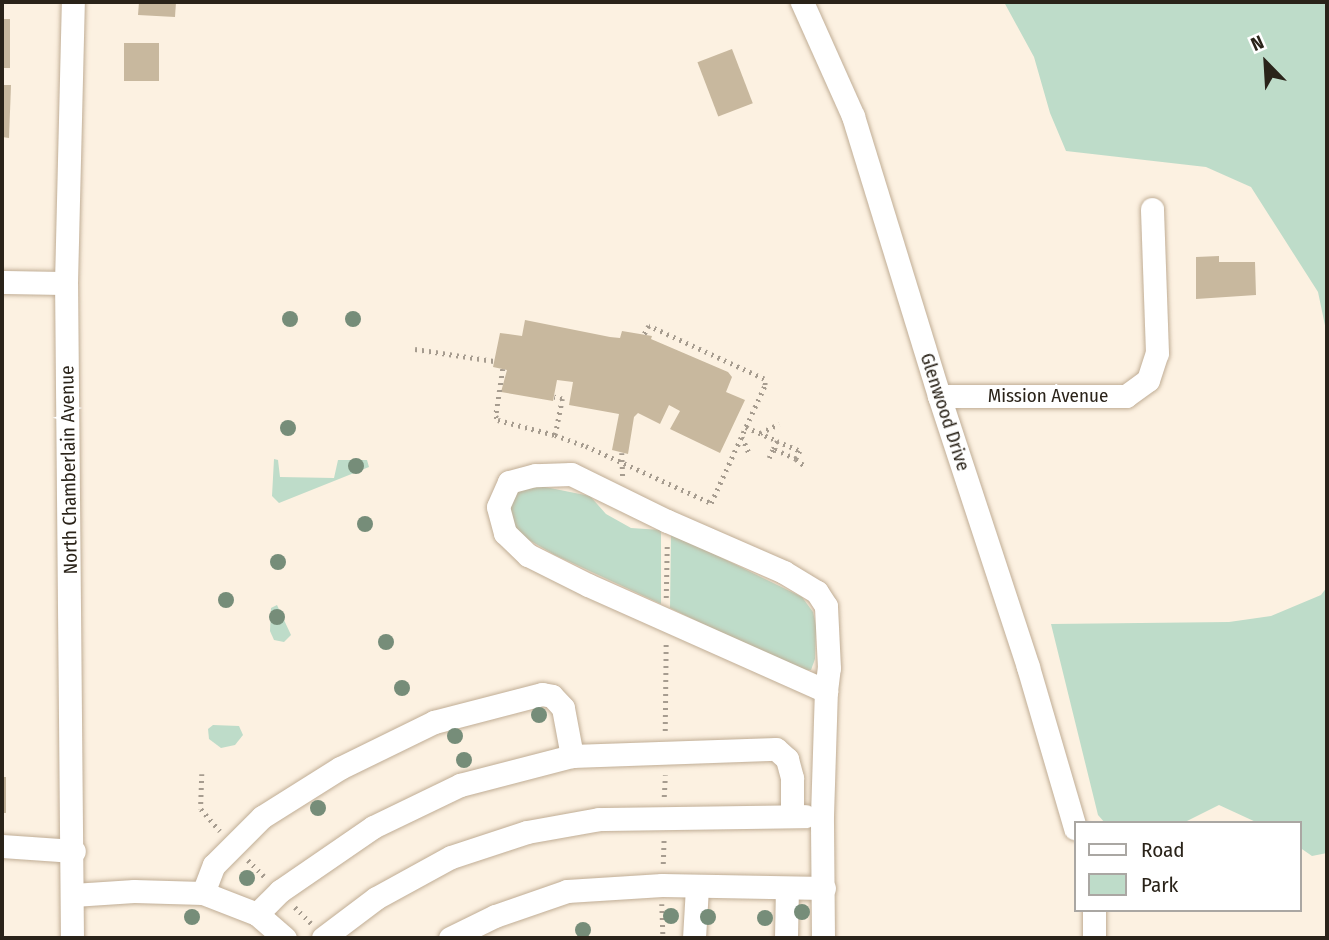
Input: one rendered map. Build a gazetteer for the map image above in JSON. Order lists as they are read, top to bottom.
{
  "streets": {
    "street": ["Mission Avenue", "Glenwood Drive", "North Chamberlain Avenue"]
  },
  "crossings": [
    ["Mission Avenue", "Glenwood Drive"]
  ],
  "legend": ["Road", "Park"],
  "north": "top left"
}
